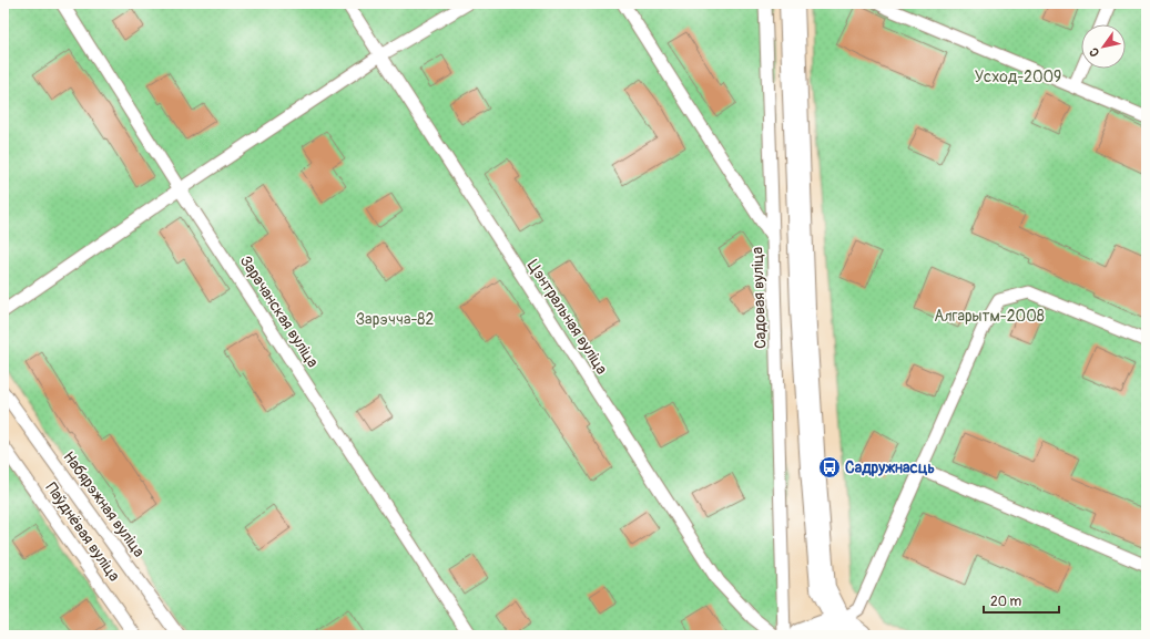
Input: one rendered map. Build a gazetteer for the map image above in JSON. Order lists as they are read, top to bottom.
{
  "streets": {
    "lane": [
      "Садовая вуліца",
      "Зарачанская вуліца",
      "Цэнтральная вуліца",
      "Набярэжная вуліца",
      "Паўднёвая вуліца"
    ]
  },
  "parks": ["Усход-2009", "Алгарытм-2008", "Зарэчча-82"],
  "places": {
    "bus stop": ["Садружнасць"]
  },
  "scale_bar": "20 m",
  "north": "bottom left"
}
